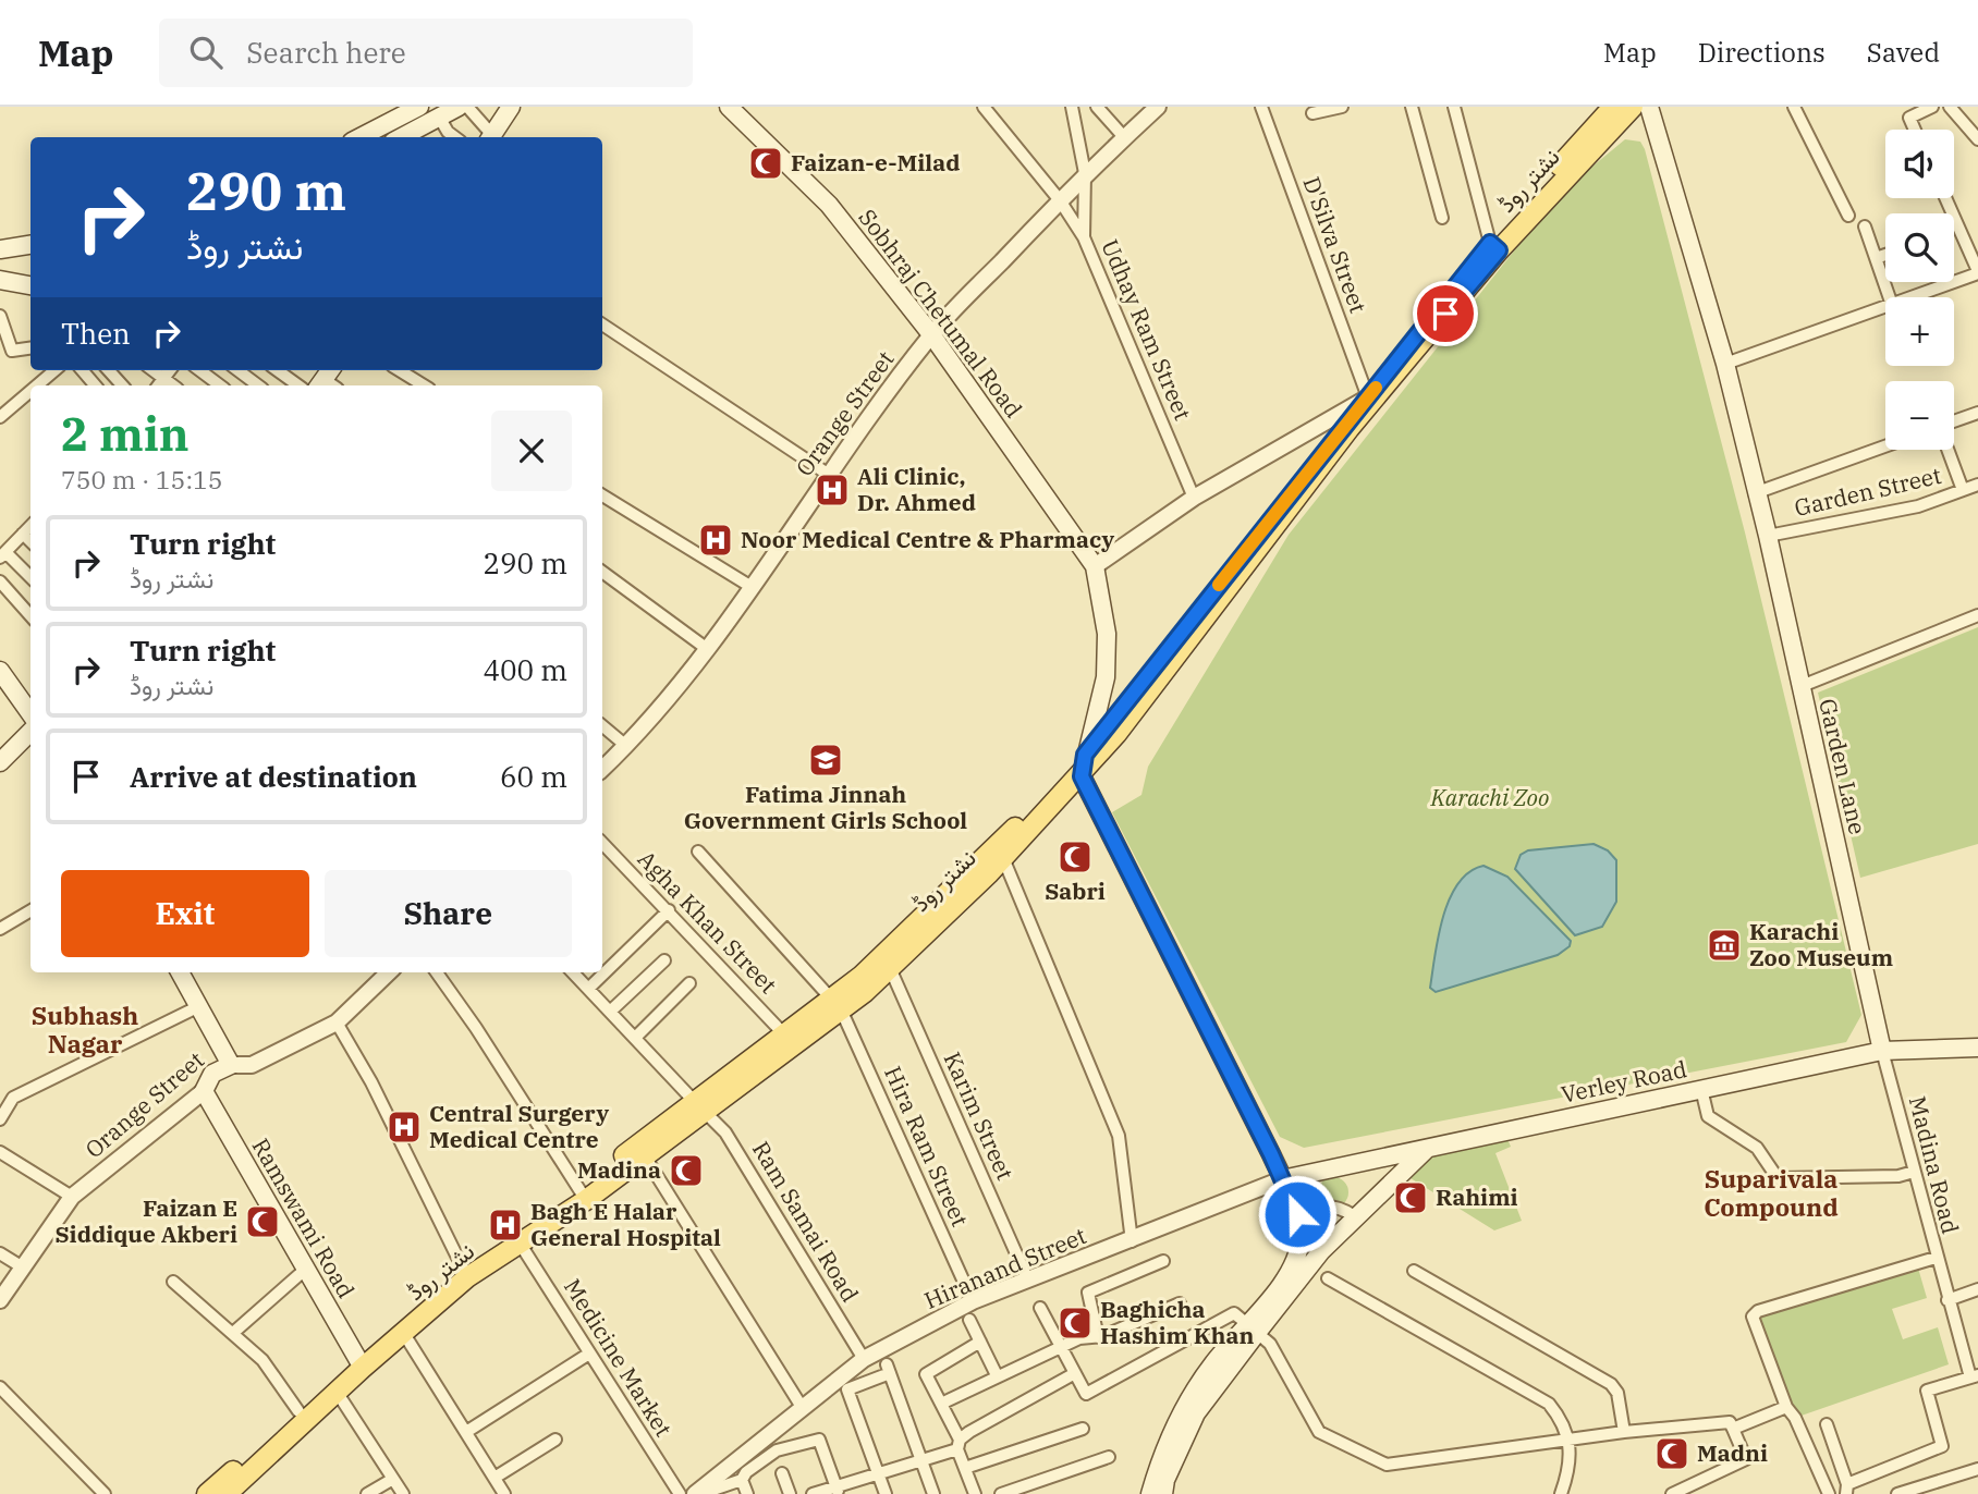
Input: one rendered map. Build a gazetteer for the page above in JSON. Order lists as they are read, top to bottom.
{
  "streets": {
    "main road": [
      "نشتر روڈ",
      "Sobhraj Chetumal Road",
      "Orange Street",
      "Garden Lane",
      "Verley Road",
      "Ramswami Road"
    ],
    "street": [
      "D'Silva Street",
      "Udhay Ram Street",
      "Garden Street",
      "Agha Khan Street",
      "Karim Street",
      "Hira Ram Street",
      "Madina Road",
      "Ram Samai Road",
      "Hiranand Street",
      "Medicine Market"
    ]
  },
  "crossings": [
    ["نشتر روڈ", "D'Silva Street"],
    ["نشتر روڈ", "Agha Khan Street"],
    ["نشتر روڈ", "Karim Street"],
    ["نشتر روڈ", "Hira Ram Street"],
    ["نشتر روڈ", "Ramswami Road"],
    ["نشتر روڈ", "Ram Samai Road"],
    ["نشتر روڈ", "Medicine Market"],
    ["Sobhraj Chetumal Road", "Orange Street"],
    ["Udhay Ram Street", "Orange Street"],
    ["Orange Street", "Ramswami Road"],
    ["Garden Street", "Garden Lane"],
    ["Garden Lane", "Verley Road"],
    ["Garden Lane", "Madina Road"],
    ["Verley Road", "Madina Road"],
    ["Verley Road", "Hiranand Street"],
    ["Karim Street", "Hiranand Street"],
    ["Hira Ram Street", "Hiranand Street"],
    ["Ram Samai Road", "Hiranand Street"]
  ],
  "districts": ["Subhash Nagar", "Suparivala Compound"],
  "parks": ["Karachi Zoo"],
  "places": {
    "mosque": [
      "Faizan-e-Milad",
      "Sabri",
      "Madina",
      "Rahimi",
      "Faizan E Siddique Akberi",
      "Baghicha Hashim Khan",
      "Madni"
    ],
    "hospital": [
      "Ali Clinic, Dr. Ahmed",
      "Noor Medical Centre & Pharmacy",
      "Central Surgery Medical Centre",
      "Bagh E Halar General Hospital"
    ],
    "school or university": ["Fatima Jinnah Government Girls School"],
    "museum": ["Karachi Zoo Museum"]
  },
  "page": {
    "header": "Map",
    "search": "Search here",
    "nav": ["Map", "Directions", "Saved"],
    "map_buttons": ["+", "−"],
    "turn": ["290 m", "نشتر روڈ"],
    "then": "Then",
    "heading": ["2 min", "750 m · 15:15"],
    "list": [
      {
        "name": "Turn right",
        "note": "نشتر روڈ",
        "value": "290 m"
      },
      {
        "name": "Turn right",
        "note": "نشتر روڈ",
        "value": "400 m"
      },
      {
        "name": "Arrive at destination",
        "value": "60 m"
      }
    ],
    "buttons": ["Exit", "Share"]
  }
}
